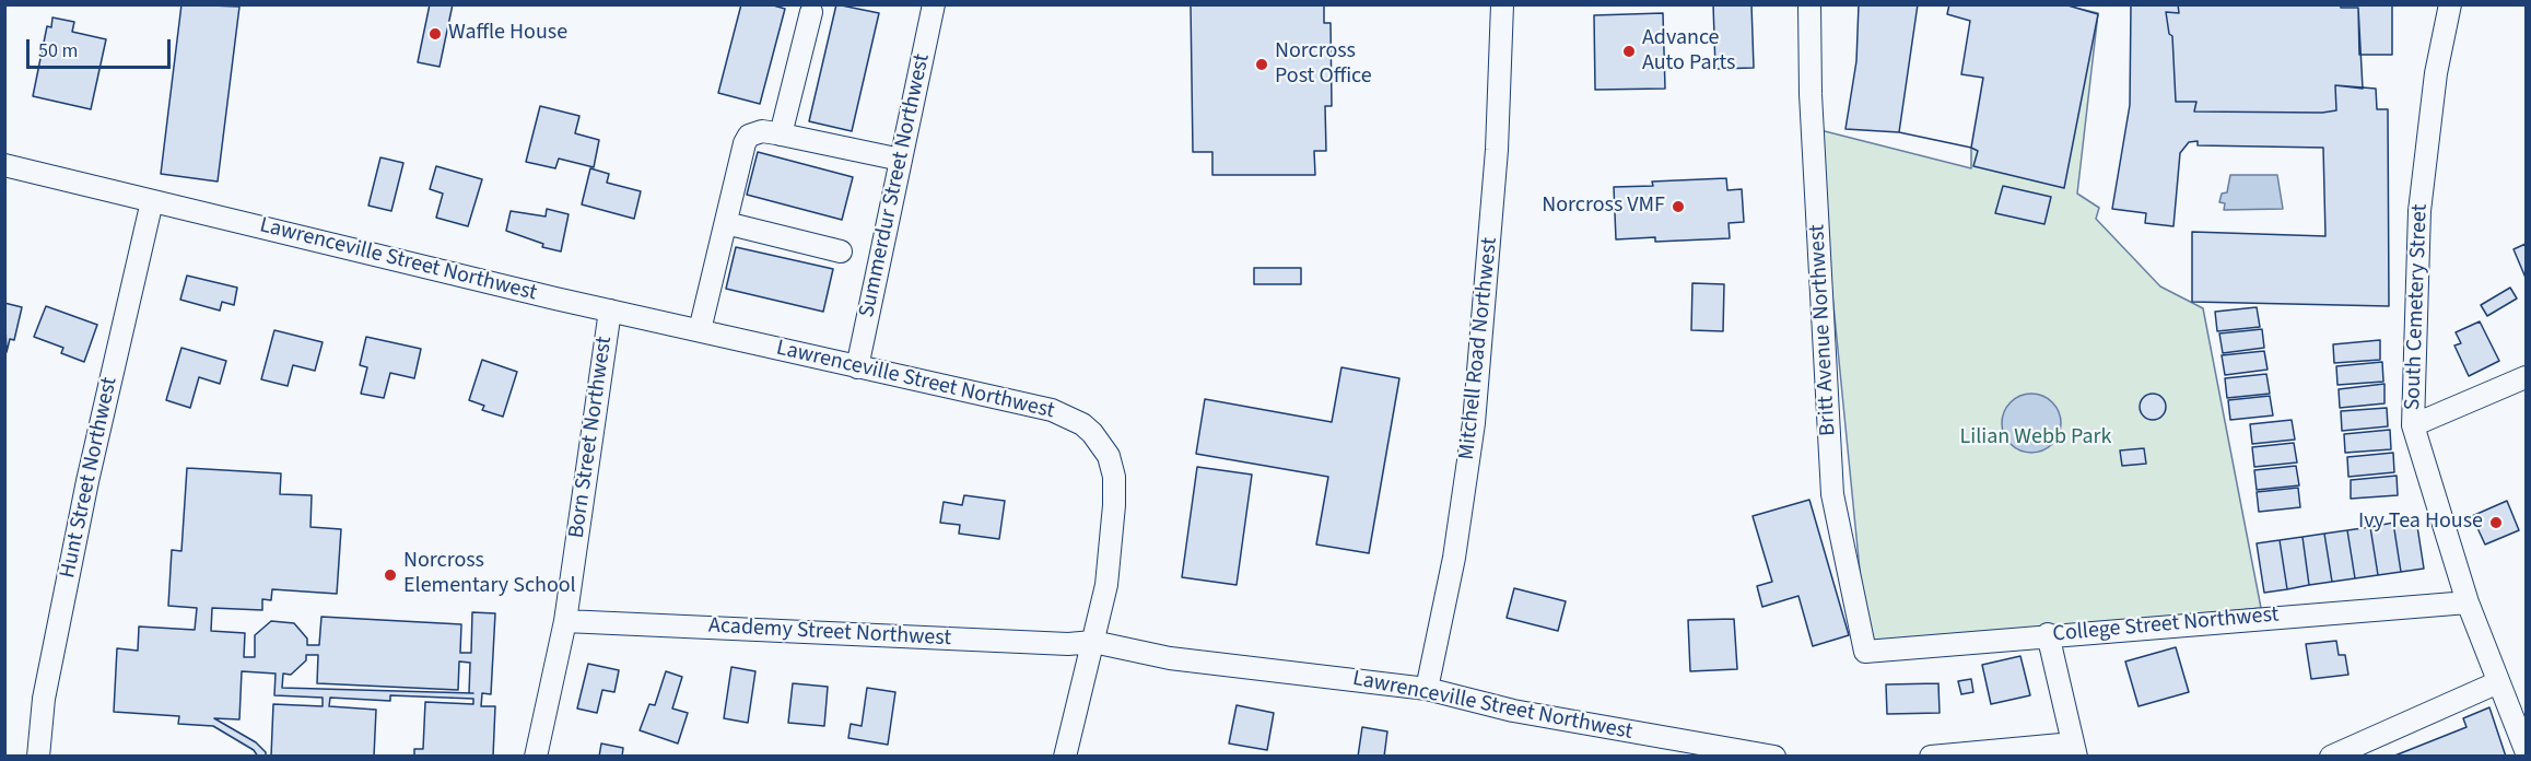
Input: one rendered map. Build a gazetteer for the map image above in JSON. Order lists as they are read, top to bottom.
{
  "streets": {
    "street": [
      "Summerdur Street Northwest",
      "Lawrenceville Street Northwest",
      "South Cemetery Street",
      "Britt Avenue Northwest",
      "Mitchell Road Northwest",
      "Born Street Northwest",
      "Hunt Street Northwest",
      "College Street Northwest",
      "Academy Street Northwest"
    ]
  },
  "crossings": [
    ["Summerdur Street Northwest", "Lawrenceville Street Northwest"],
    ["Lawrenceville Street Northwest", "Mitchell Road Northwest"],
    ["Lawrenceville Street Northwest", "Born Street Northwest"],
    ["Lawrenceville Street Northwest", "Hunt Street Northwest"],
    ["Lawrenceville Street Northwest", "Academy Street Northwest"],
    ["South Cemetery Street", "College Street Northwest"],
    ["Britt Avenue Northwest", "College Street Northwest"],
    ["Born Street Northwest", "Academy Street Northwest"]
  ],
  "parks": ["Lilian Webb Park"],
  "places": [
    "Waffle House",
    "Advance Auto Parts",
    "Norcross Post Office",
    "Norcross VMF",
    "Ivy Tea House",
    "Norcross Elementary School"
  ],
  "scale_bar": "50 m"
}
